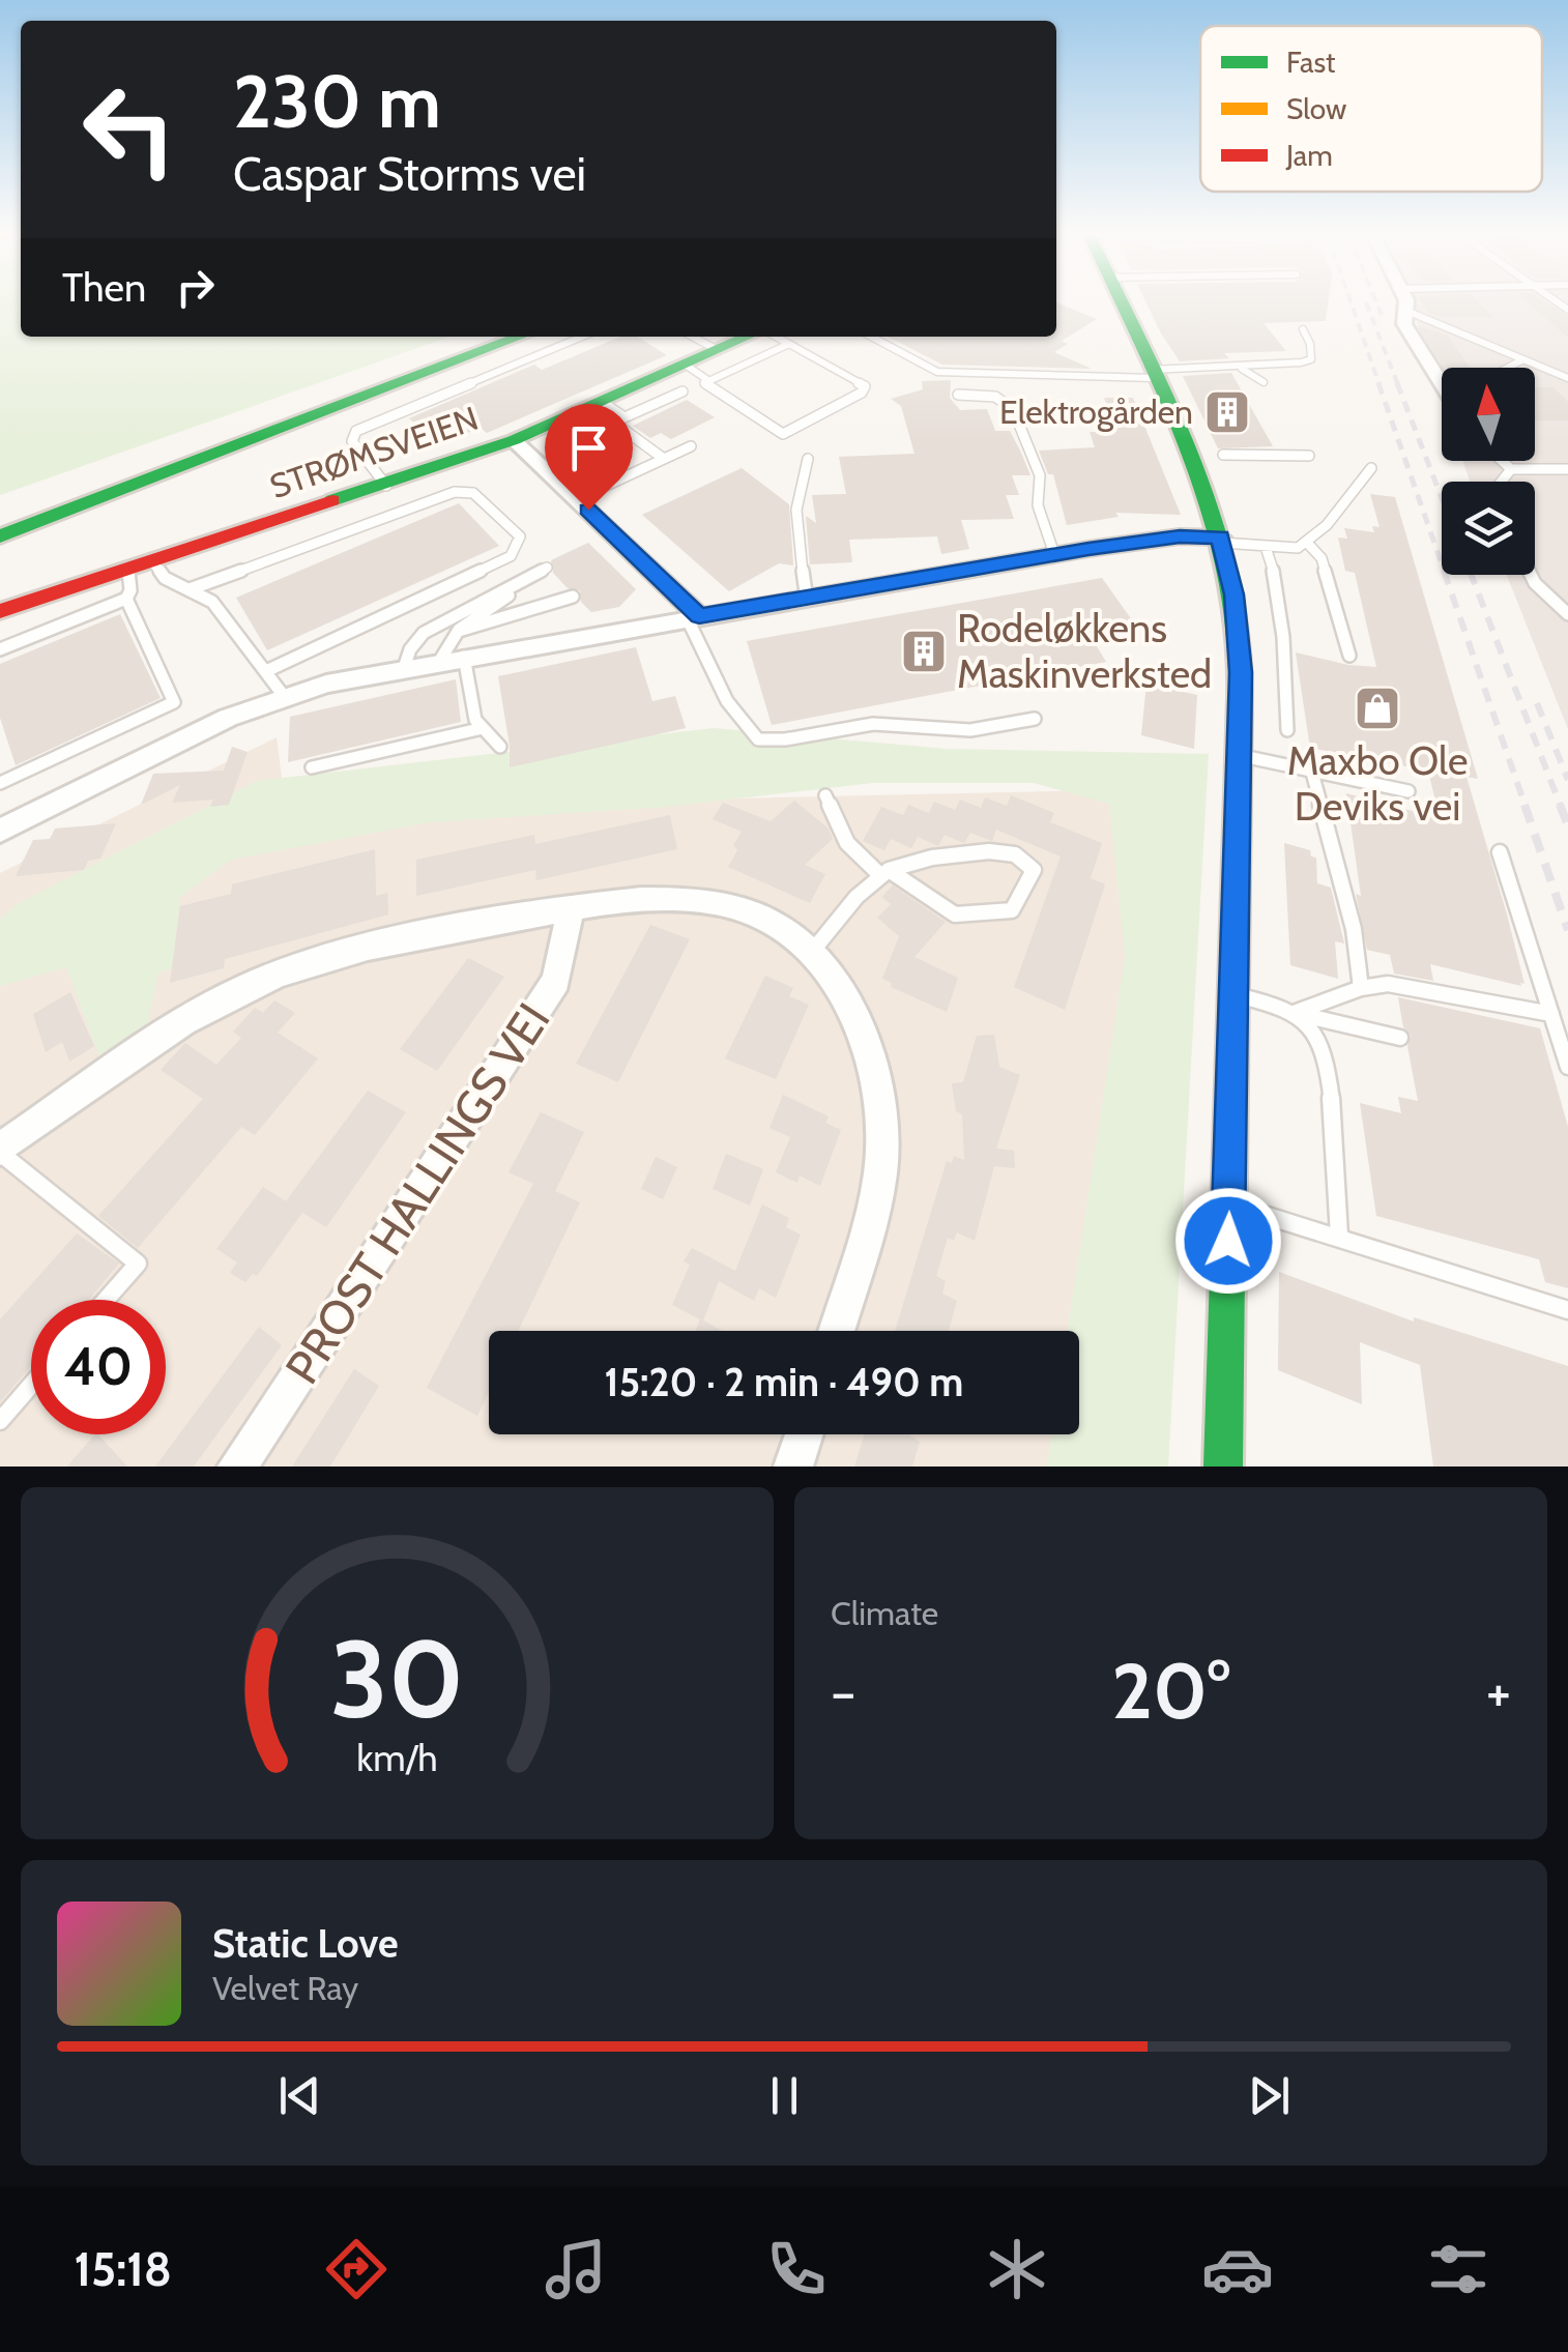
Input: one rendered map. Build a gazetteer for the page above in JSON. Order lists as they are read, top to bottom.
{
  "streets": {
    "main road": ["STRØMSVEIEN"],
    "street": ["PROST HALLINGS VEI"]
  },
  "places": {
    "building": ["Elektrogården", "Rodeløkkens Maskinverksted"],
    "shop": ["Maxbo Ole Deviks vei"]
  },
  "legend": ["Fast", "Slow", "Jam"],
  "north": "top",
  "page": {
    "turn": ["230 m", "Caspar Storms vei"],
    "then": "Then",
    "limit": "40",
    "trip": "15:20 · 2 min · 490 m",
    "tile": "Climate",
    "heat": ["−", "20°", "+"],
    "song": ["Static Love", "Velvet Ray"],
    "tabs": "15:18",
    "gauge": ["30", "km/h"]
  }
}
